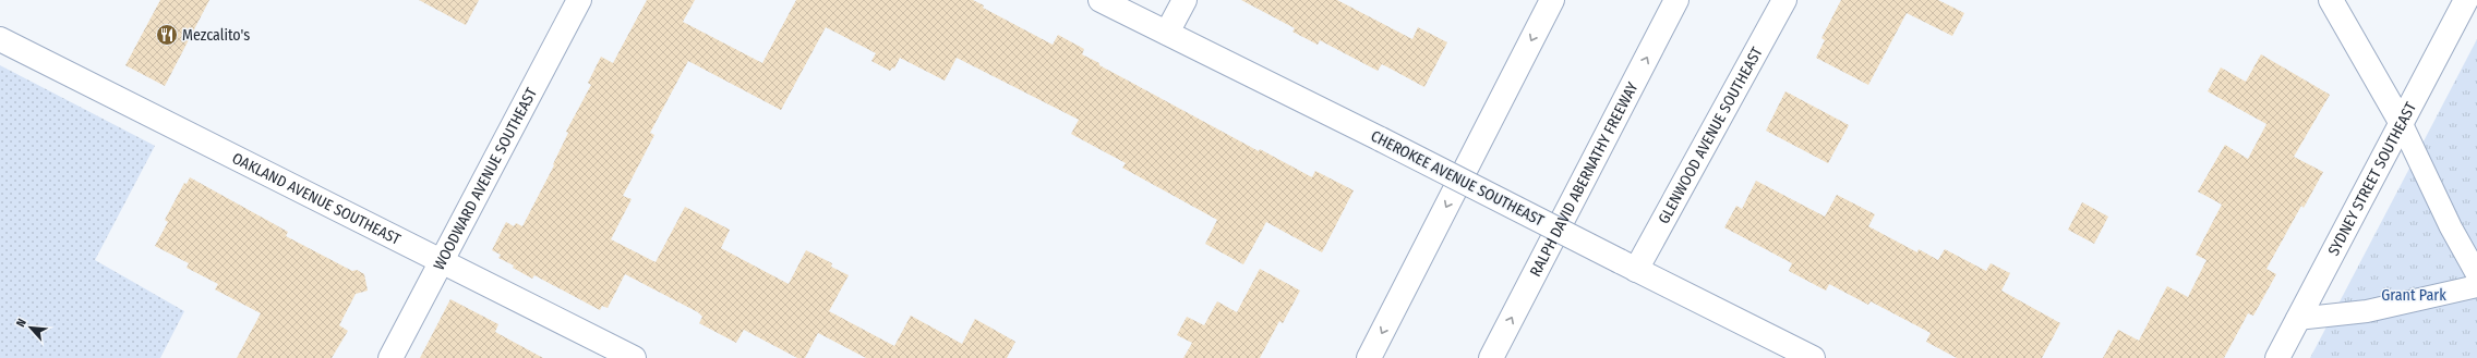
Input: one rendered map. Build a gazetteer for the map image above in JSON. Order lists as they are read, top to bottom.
{
  "streets": {
    "main road": [
      "GLENWOOD AVENUE SOUTHEAST",
      "CHEROKEE AVENUE SOUTHEAST",
      "RALPH DAVID ABERNATHY FREEWAY",
      "SYDNEY STREET SOUTHEAST",
      "WOODWARD AVENUE SOUTHEAST",
      "OAKLAND AVENUE SOUTHEAST"
    ]
  },
  "crossings": [
    ["GLENWOOD AVENUE SOUTHEAST", "CHEROKEE AVENUE SOUTHEAST"],
    ["WOODWARD AVENUE SOUTHEAST", "OAKLAND AVENUE SOUTHEAST"]
  ],
  "parks": ["Grant Park"],
  "places": {
    "restaurant": ["Mezcalito's"]
  },
  "north": "top left"
}
